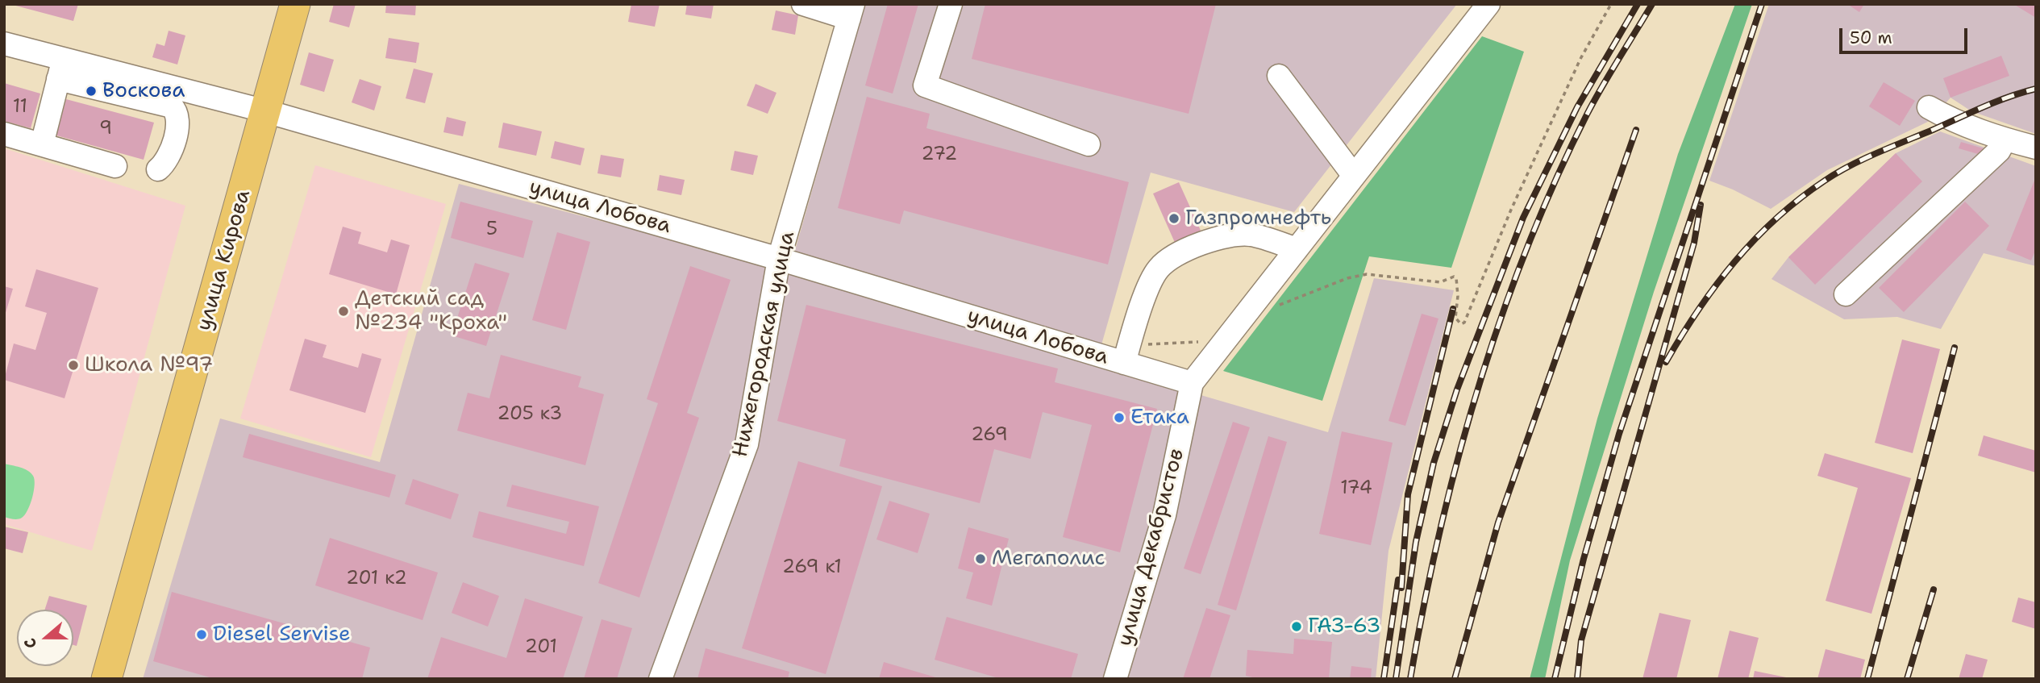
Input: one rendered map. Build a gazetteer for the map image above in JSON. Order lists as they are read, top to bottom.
{
  "streets": {
    "main road": ["улица Кирова"],
    "street": ["улица Лобова", "Нижегородская улица", "улица Декабристов"]
  },
  "crossings": [
    ["улица Лобова", "улица Кирова"],
    ["улица Лобова", "Нижегородская улица"],
    ["улица Лобова", "улица Декабристов"]
  ],
  "places": [
    "Воскова",
    "Газпромнефть",
    "Детский сад №234 \"Кроха\"",
    "Школа №97",
    "Етака",
    "Мегаполис",
    "ГАЗ-63",
    "Diesel Servise"
  ],
  "house_numbers": [
    "11",
    "9",
    "272",
    "5",
    "205 к3",
    "269",
    "174",
    "269 к1",
    "201 к2",
    "201"
  ],
  "scale_bar": "50 m",
  "north": "left"
}
